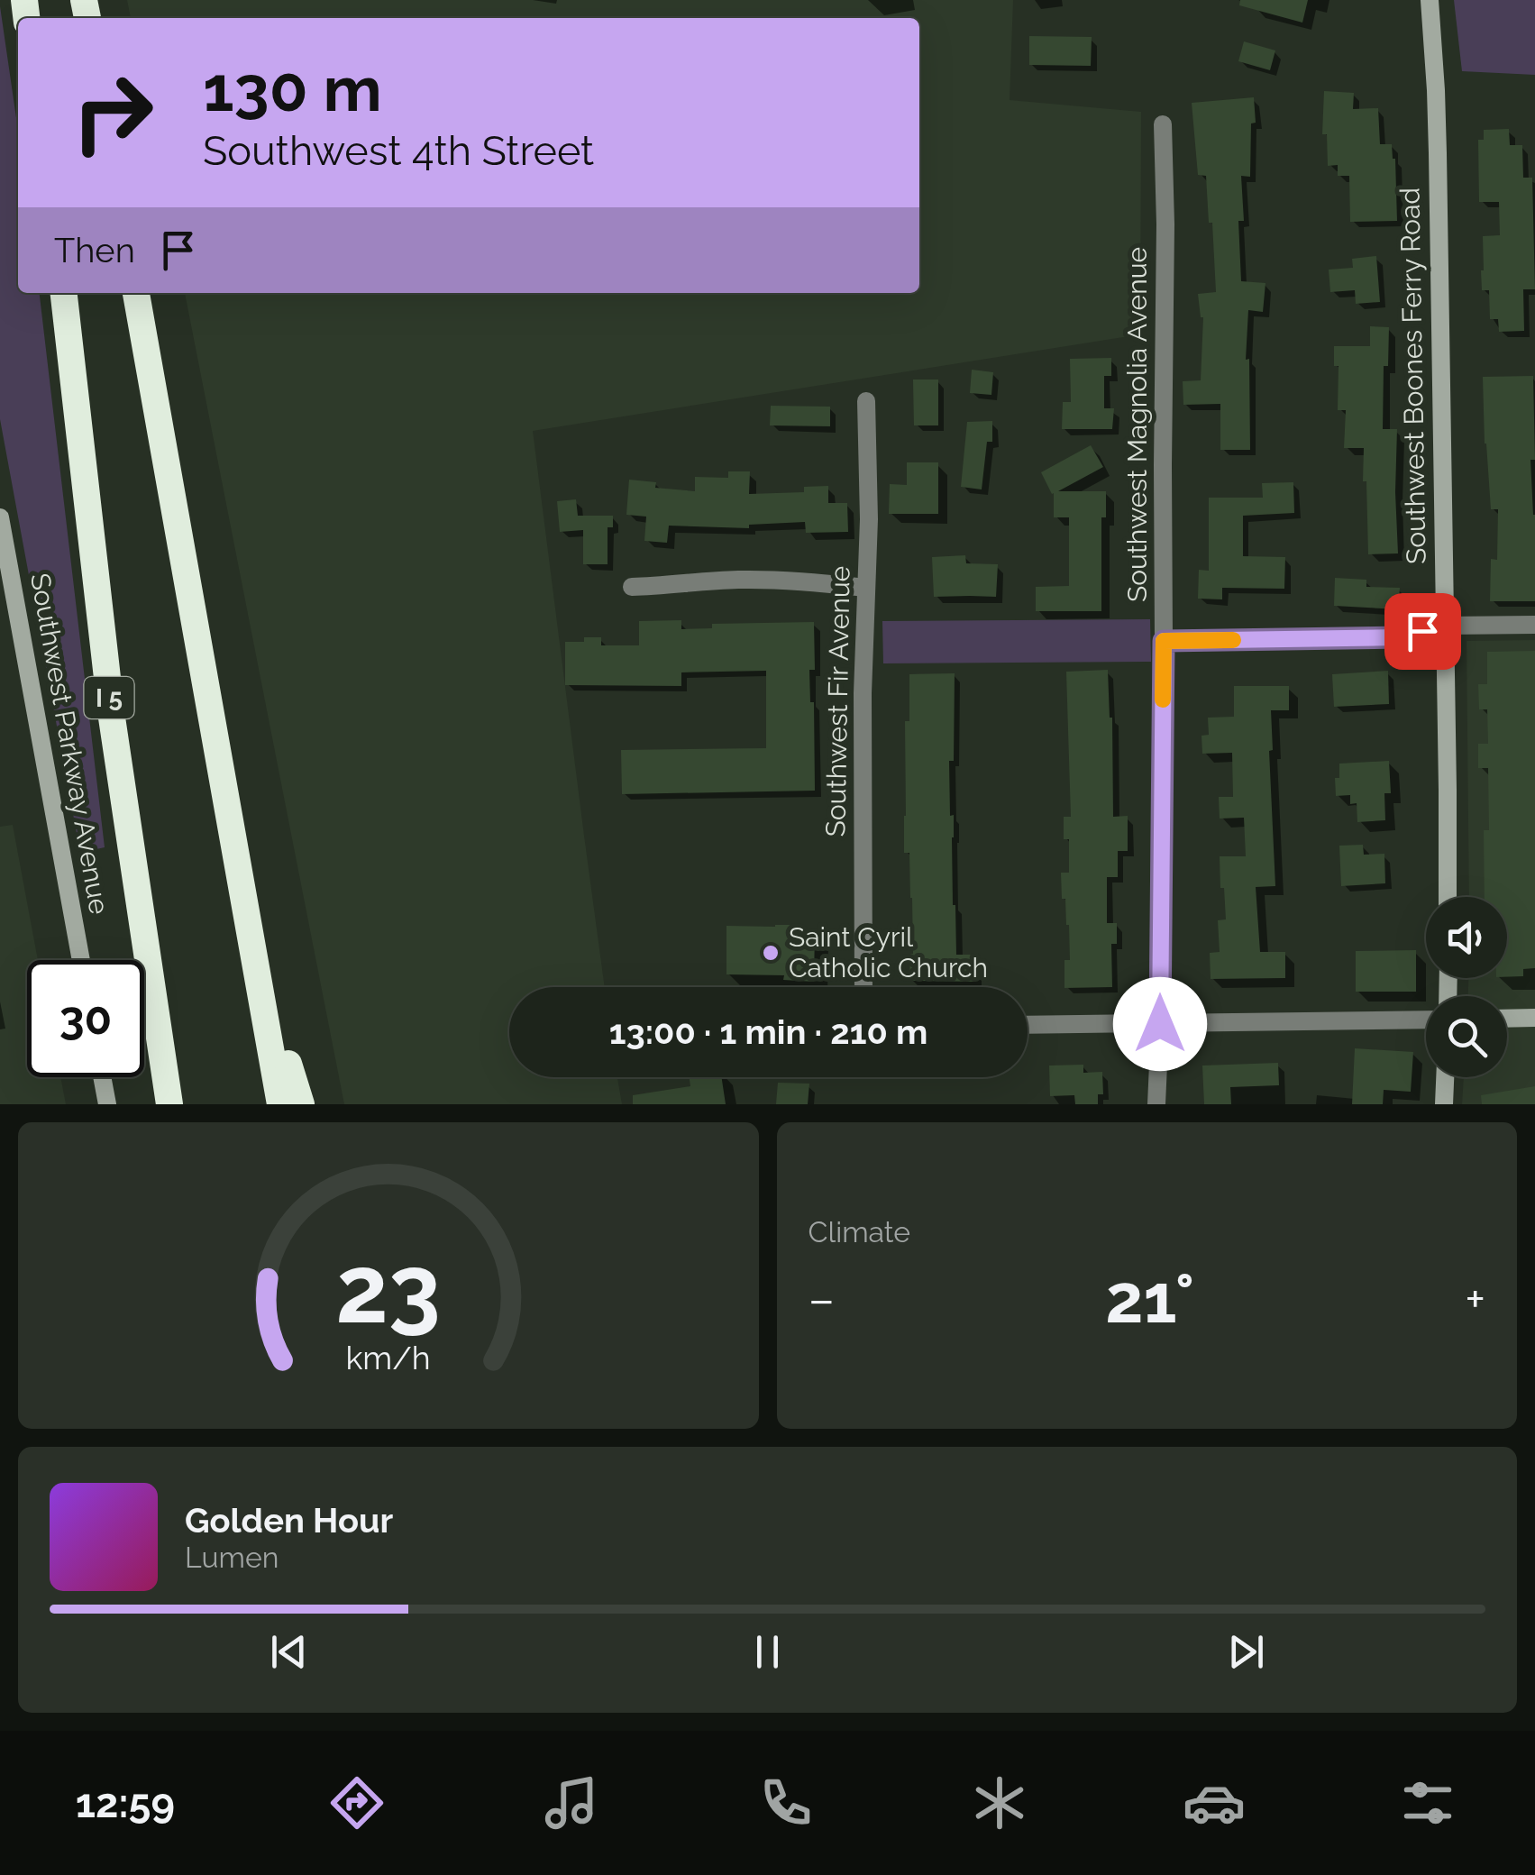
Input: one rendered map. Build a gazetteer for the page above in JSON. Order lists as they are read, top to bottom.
{
  "streets": {
    "highway": ["I 5"],
    "street": [
      "Southwest Boones Ferry Road",
      "Southwest Magnolia Avenue",
      "Southwest Fir Avenue",
      "Southwest Parkway Avenue"
    ]
  },
  "places": ["Saint Cyril Catholic Church"],
  "page": {
    "turn": ["130 m", "Southwest 4th Street"],
    "then": "Then",
    "limit": "30",
    "trip": "13:00 · 1 min · 210 m",
    "tile": "Climate",
    "heat": ["−", "21°", "+"],
    "song": ["Golden Hour", "Lumen"],
    "tabs": "12:59",
    "gauge": ["23", "km/h"]
  }
}
